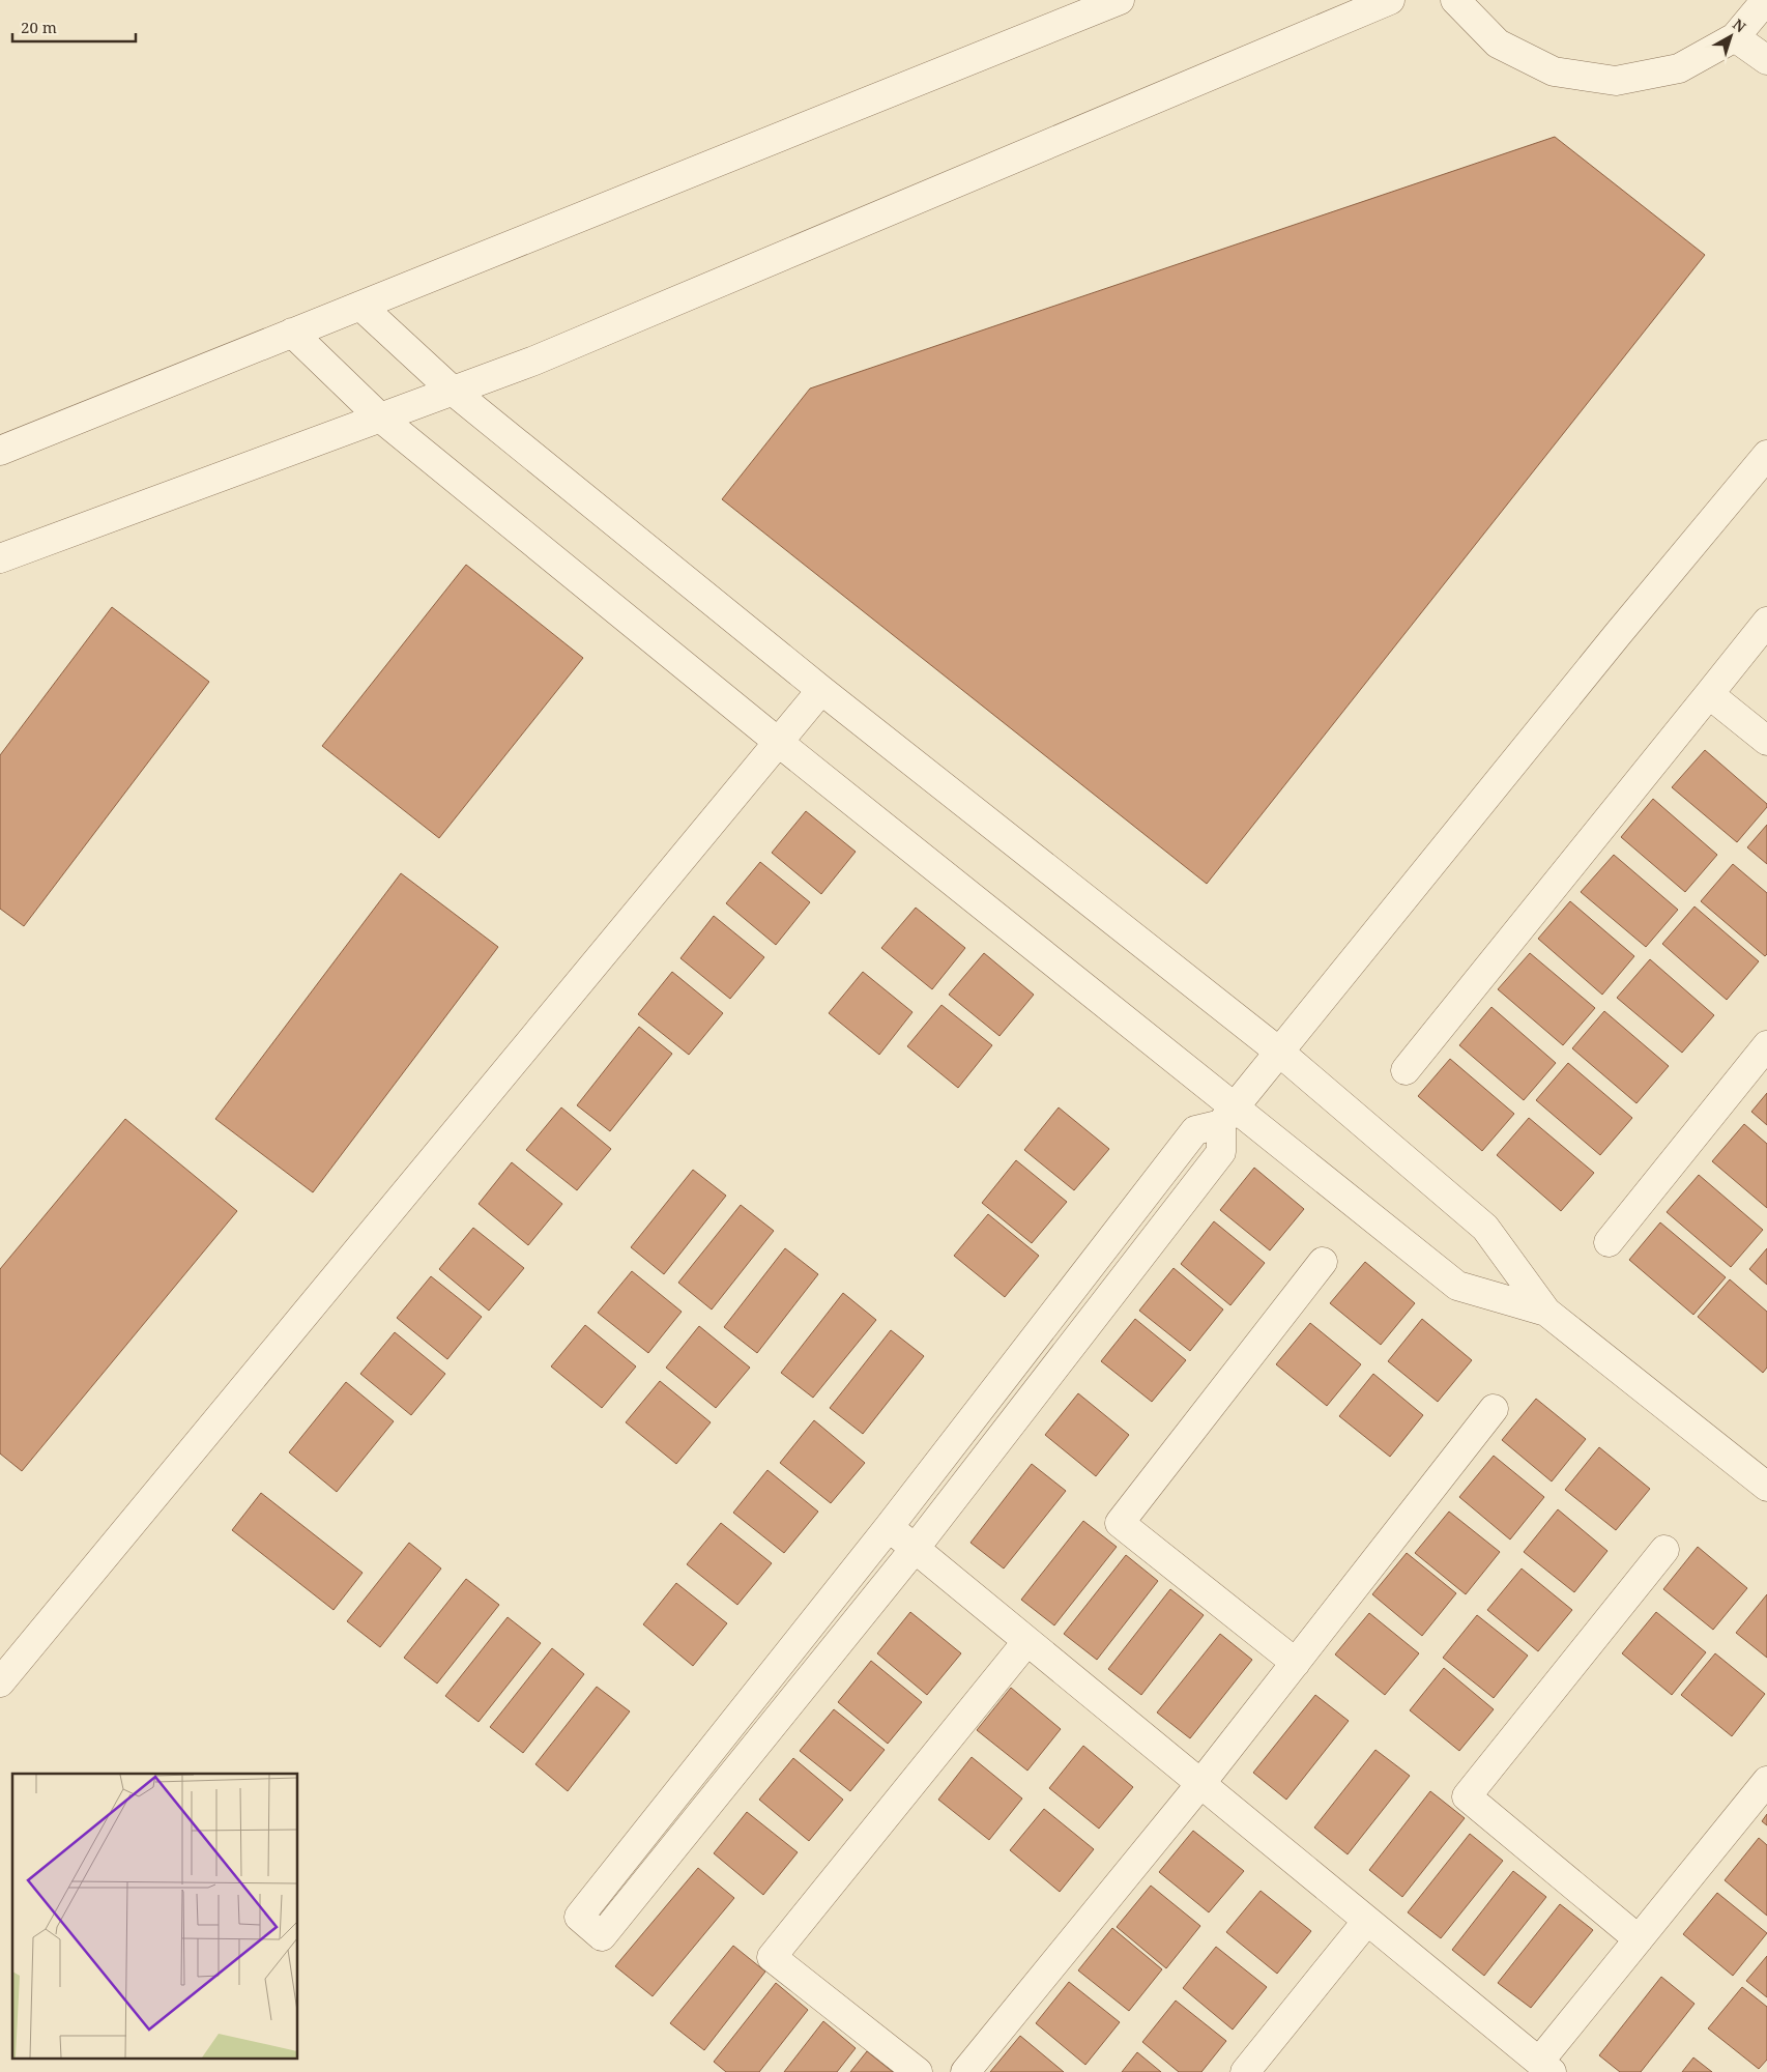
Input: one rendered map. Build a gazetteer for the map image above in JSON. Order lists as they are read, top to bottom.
{
  "scale_bar": "20 m",
  "north": "top right"
}
